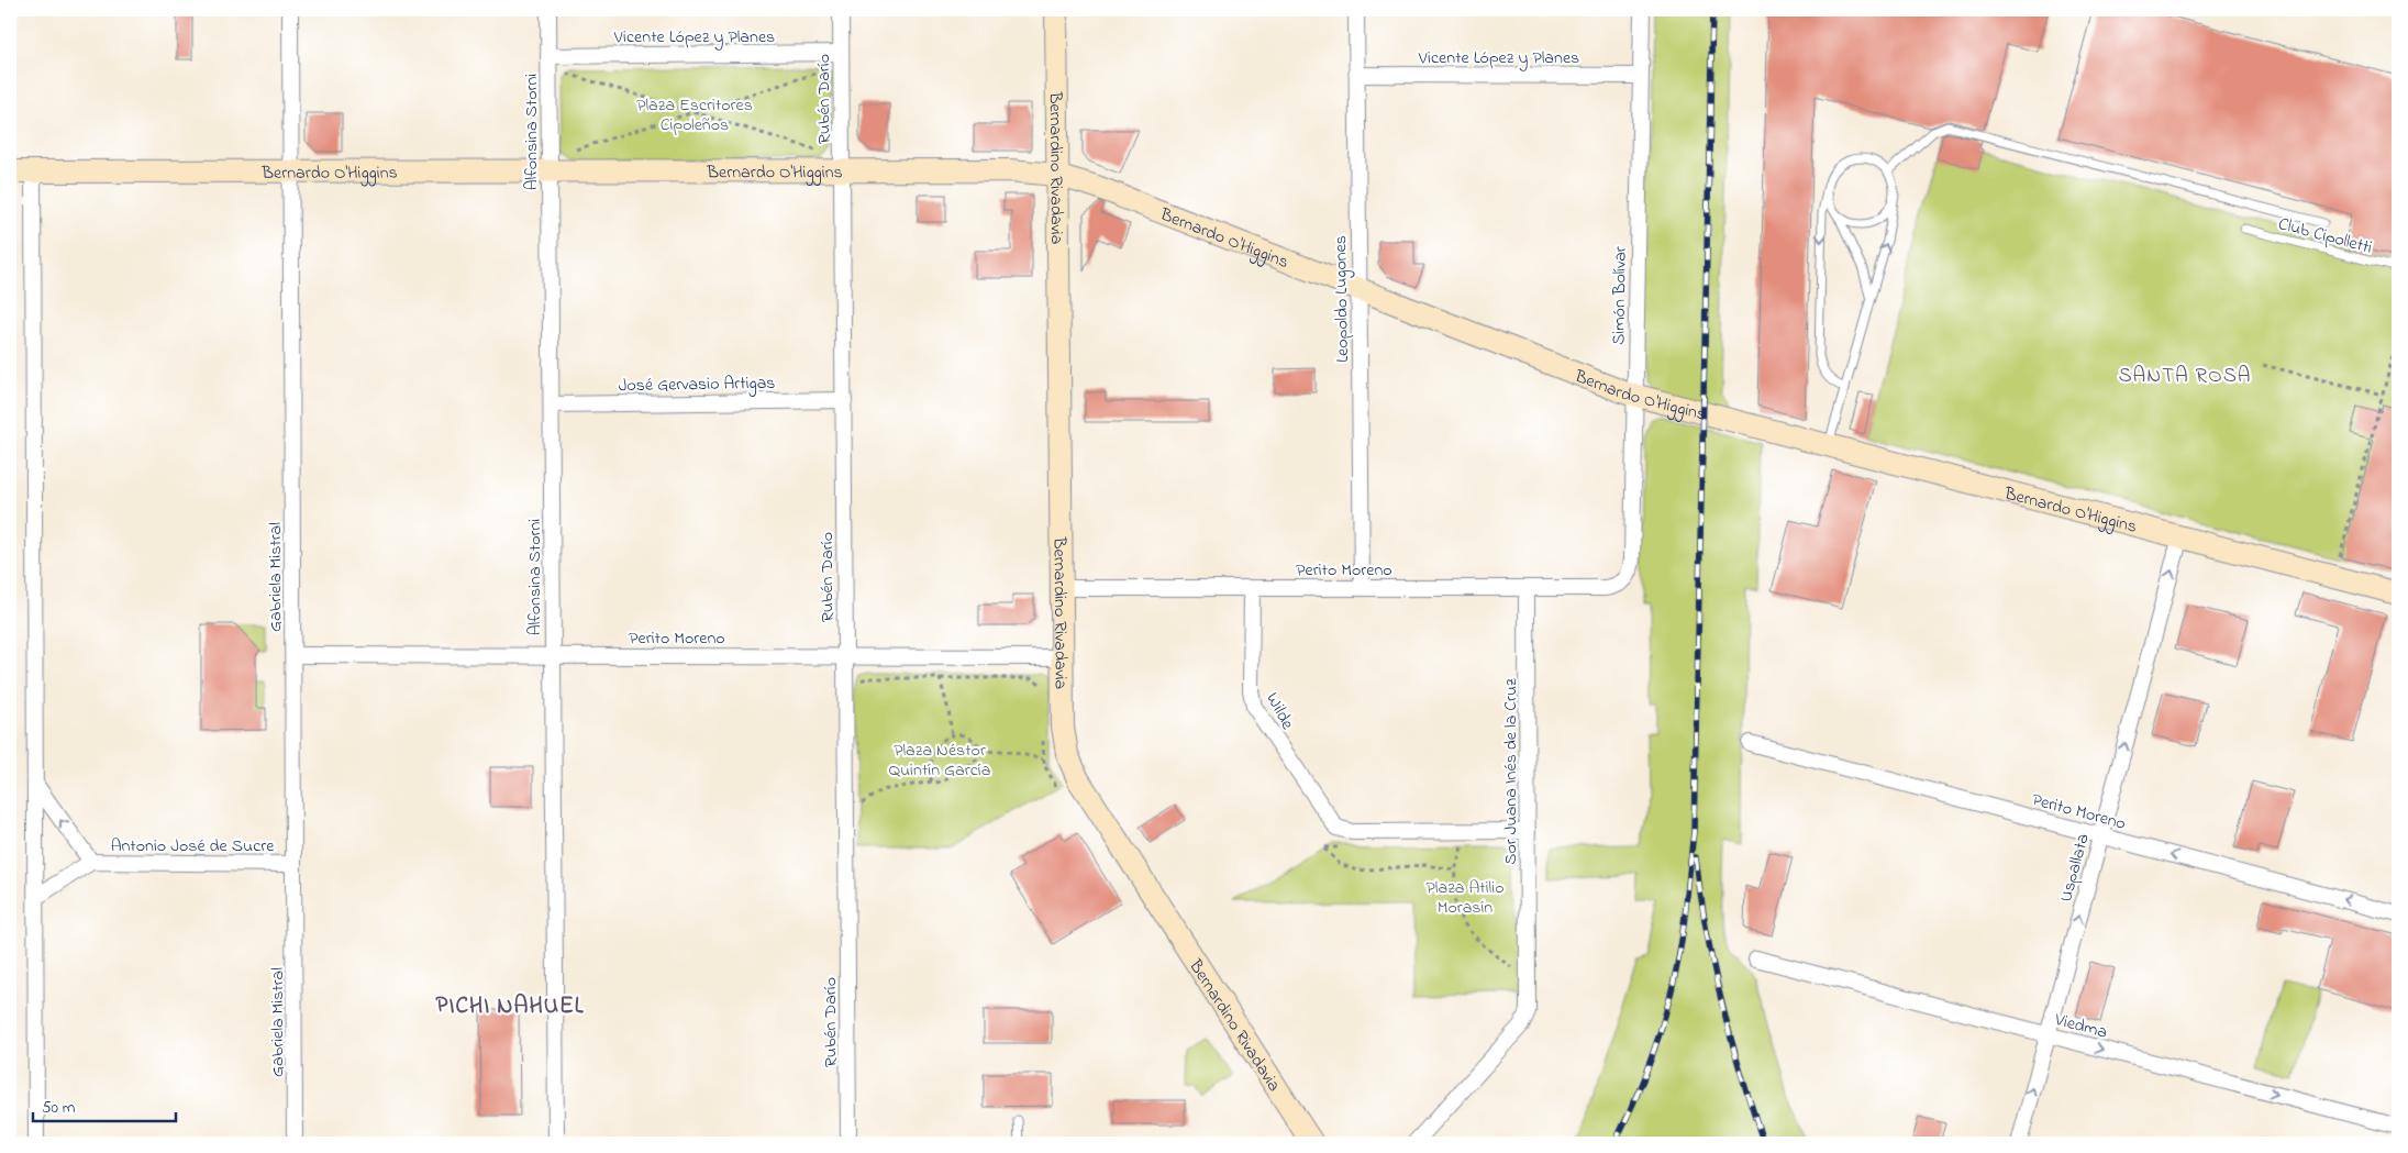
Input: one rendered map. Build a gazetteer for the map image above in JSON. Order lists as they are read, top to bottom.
{
  "streets": {
    "main road": ["Bernardino Rivadavia", "Bernardo O'Higgins"],
    "street": [
      "Vicente López y Planes",
      "Rubén Darío",
      "Alfonsina Storni",
      "Simón Bolívar",
      "Leopoldo Lugones",
      "José Gervasio Artigas",
      "Perito Moreno",
      "Gabriela Mistral",
      "Wilde",
      "Sor Juana Inés de la Cruz",
      "Antonio José de Sucre",
      "Uspallata",
      "Viedma"
    ],
    "lane": ["Club Cipolletti"]
  },
  "crossings": [
    ["Vicente López y Planes", "Rubén Darío"],
    ["Vicente López y Planes", "Alfonsina Storni"],
    ["Vicente López y Planes", "Simón Bolívar"],
    ["Vicente López y Planes", "Leopoldo Lugones"],
    ["Rubén Darío", "Bernardo O'Higgins"],
    ["Rubén Darío", "José Gervasio Artigas"],
    ["Rubén Darío", "Perito Moreno"],
    ["Alfonsina Storni", "Bernardo O'Higgins"],
    ["Alfonsina Storni", "José Gervasio Artigas"],
    ["Alfonsina Storni", "Perito Moreno"],
    ["Bernardino Rivadavia", "Bernardo O'Higgins"],
    ["Bernardino Rivadavia", "Perito Moreno"],
    ["Bernardo O'Higgins", "Simón Bolívar"],
    ["Bernardo O'Higgins", "Leopoldo Lugones"],
    ["Bernardo O'Higgins", "Gabriela Mistral"],
    ["Bernardo O'Higgins", "Uspallata"],
    ["Simón Bolívar", "Perito Moreno"],
    ["Leopoldo Lugones", "Perito Moreno"],
    ["Perito Moreno", "Gabriela Mistral"],
    ["Perito Moreno", "Wilde"],
    ["Perito Moreno", "Sor Juana Inés de la Cruz"],
    ["Perito Moreno", "Uspallata"],
    ["Gabriela Mistral", "Antonio José de Sucre"],
    ["Wilde", "Sor Juana Inés de la Cruz"],
    ["Uspallata", "Viedma"]
  ],
  "one_way": ["Uspallata", "Viedma"],
  "districts": ["SANTA ROSA", "PICHI NAHUEL"],
  "parks": ["Plaza Escritores Cipoleños", "Plaza Néstor Quintín García", "Plaza Atilio Morasín"],
  "scale_bar": "50 m"
}
